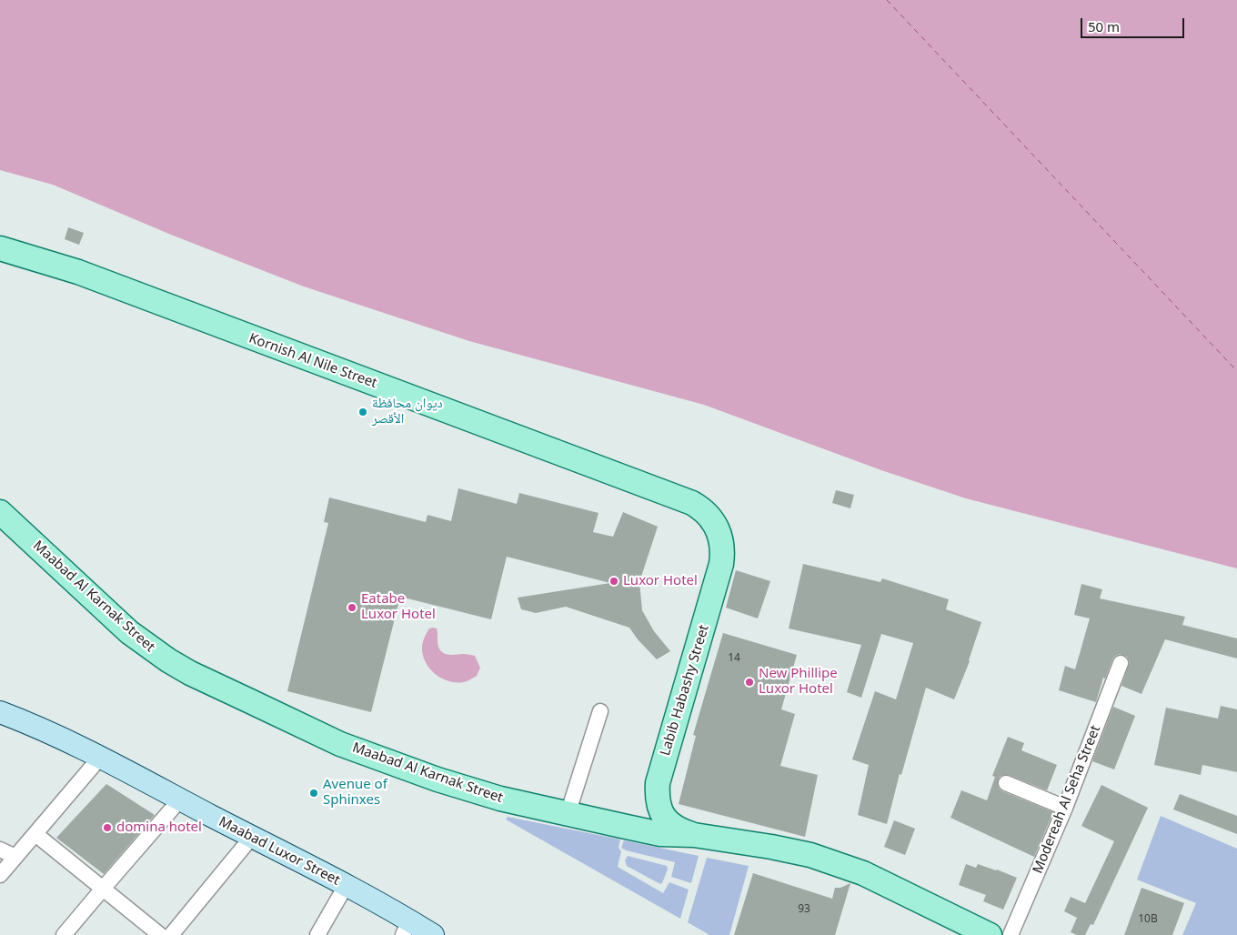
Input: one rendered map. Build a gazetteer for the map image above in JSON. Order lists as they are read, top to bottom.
{
  "streets": {
    "main road": [
      "Kornish Al Nile Street",
      "Maabad Al Karnak Street",
      "Labib Habashy Street",
      "Maabad Luxor Street"
    ],
    "street": ["Modereah Al Seha Street"]
  },
  "crossings": [
    ["Kornish Al Nile Street", "Labib Habashy Street"],
    ["Maabad Al Karnak Street", "Labib Habashy Street"]
  ],
  "places": [
    "ديوان محافظة الأقصر",
    "Luxor Hotel",
    "Eatabe Luxor Hotel",
    "New Phillipe Luxor Hotel",
    "Avenue of Sphinxes",
    "domina hotel"
  ],
  "house_numbers": ["14", "93", "10B"],
  "scale_bar": "50 m"
}
